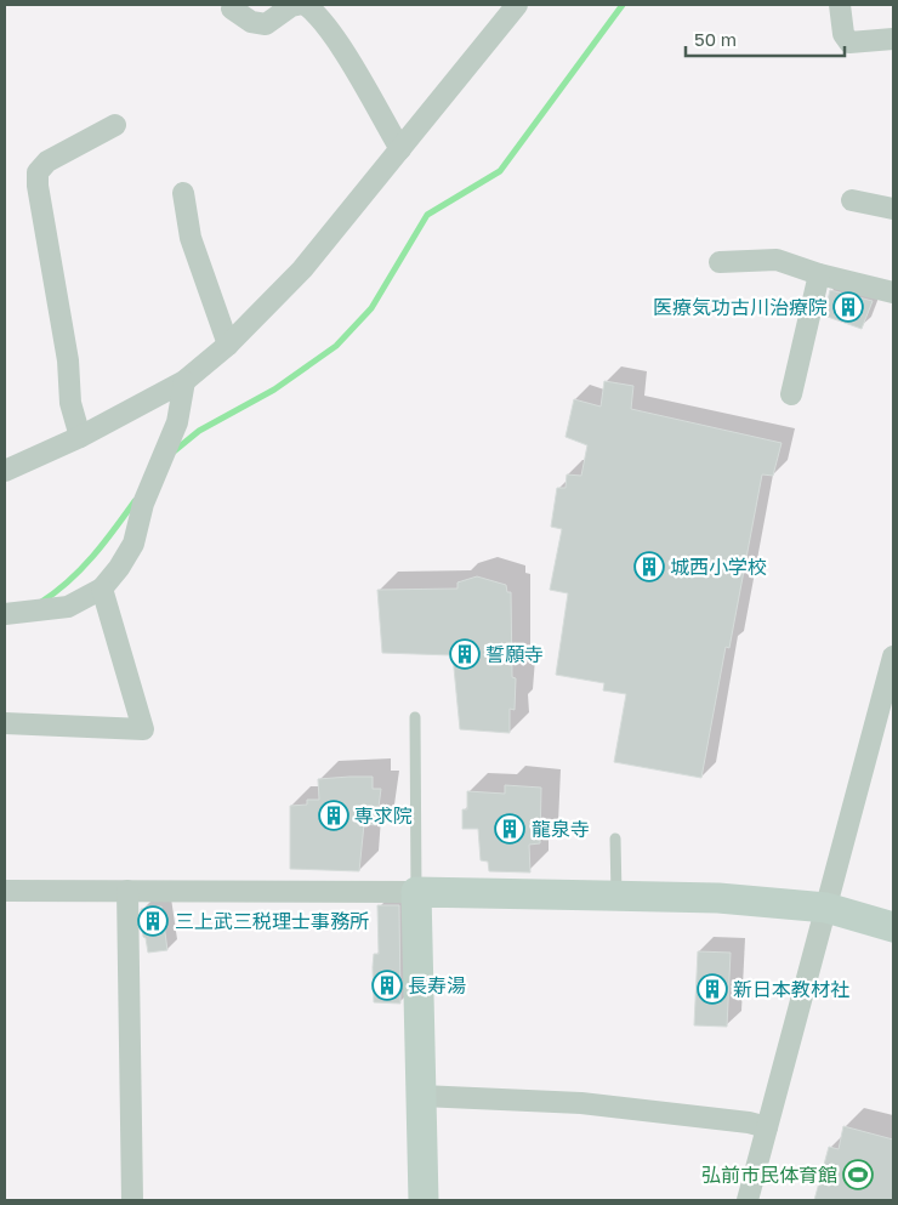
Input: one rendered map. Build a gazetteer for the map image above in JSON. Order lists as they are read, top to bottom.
{
  "places": {
    "building": [
      "医療気功古川治療院",
      "城西小学校",
      "誓願寺",
      "専求院",
      "龍泉寺",
      "三上武三税理士事務所",
      "長寿湯",
      "新日本教材社"
    ],
    "sports": ["弘前市民体育館"]
  },
  "scale_bar": "50 m"
}
